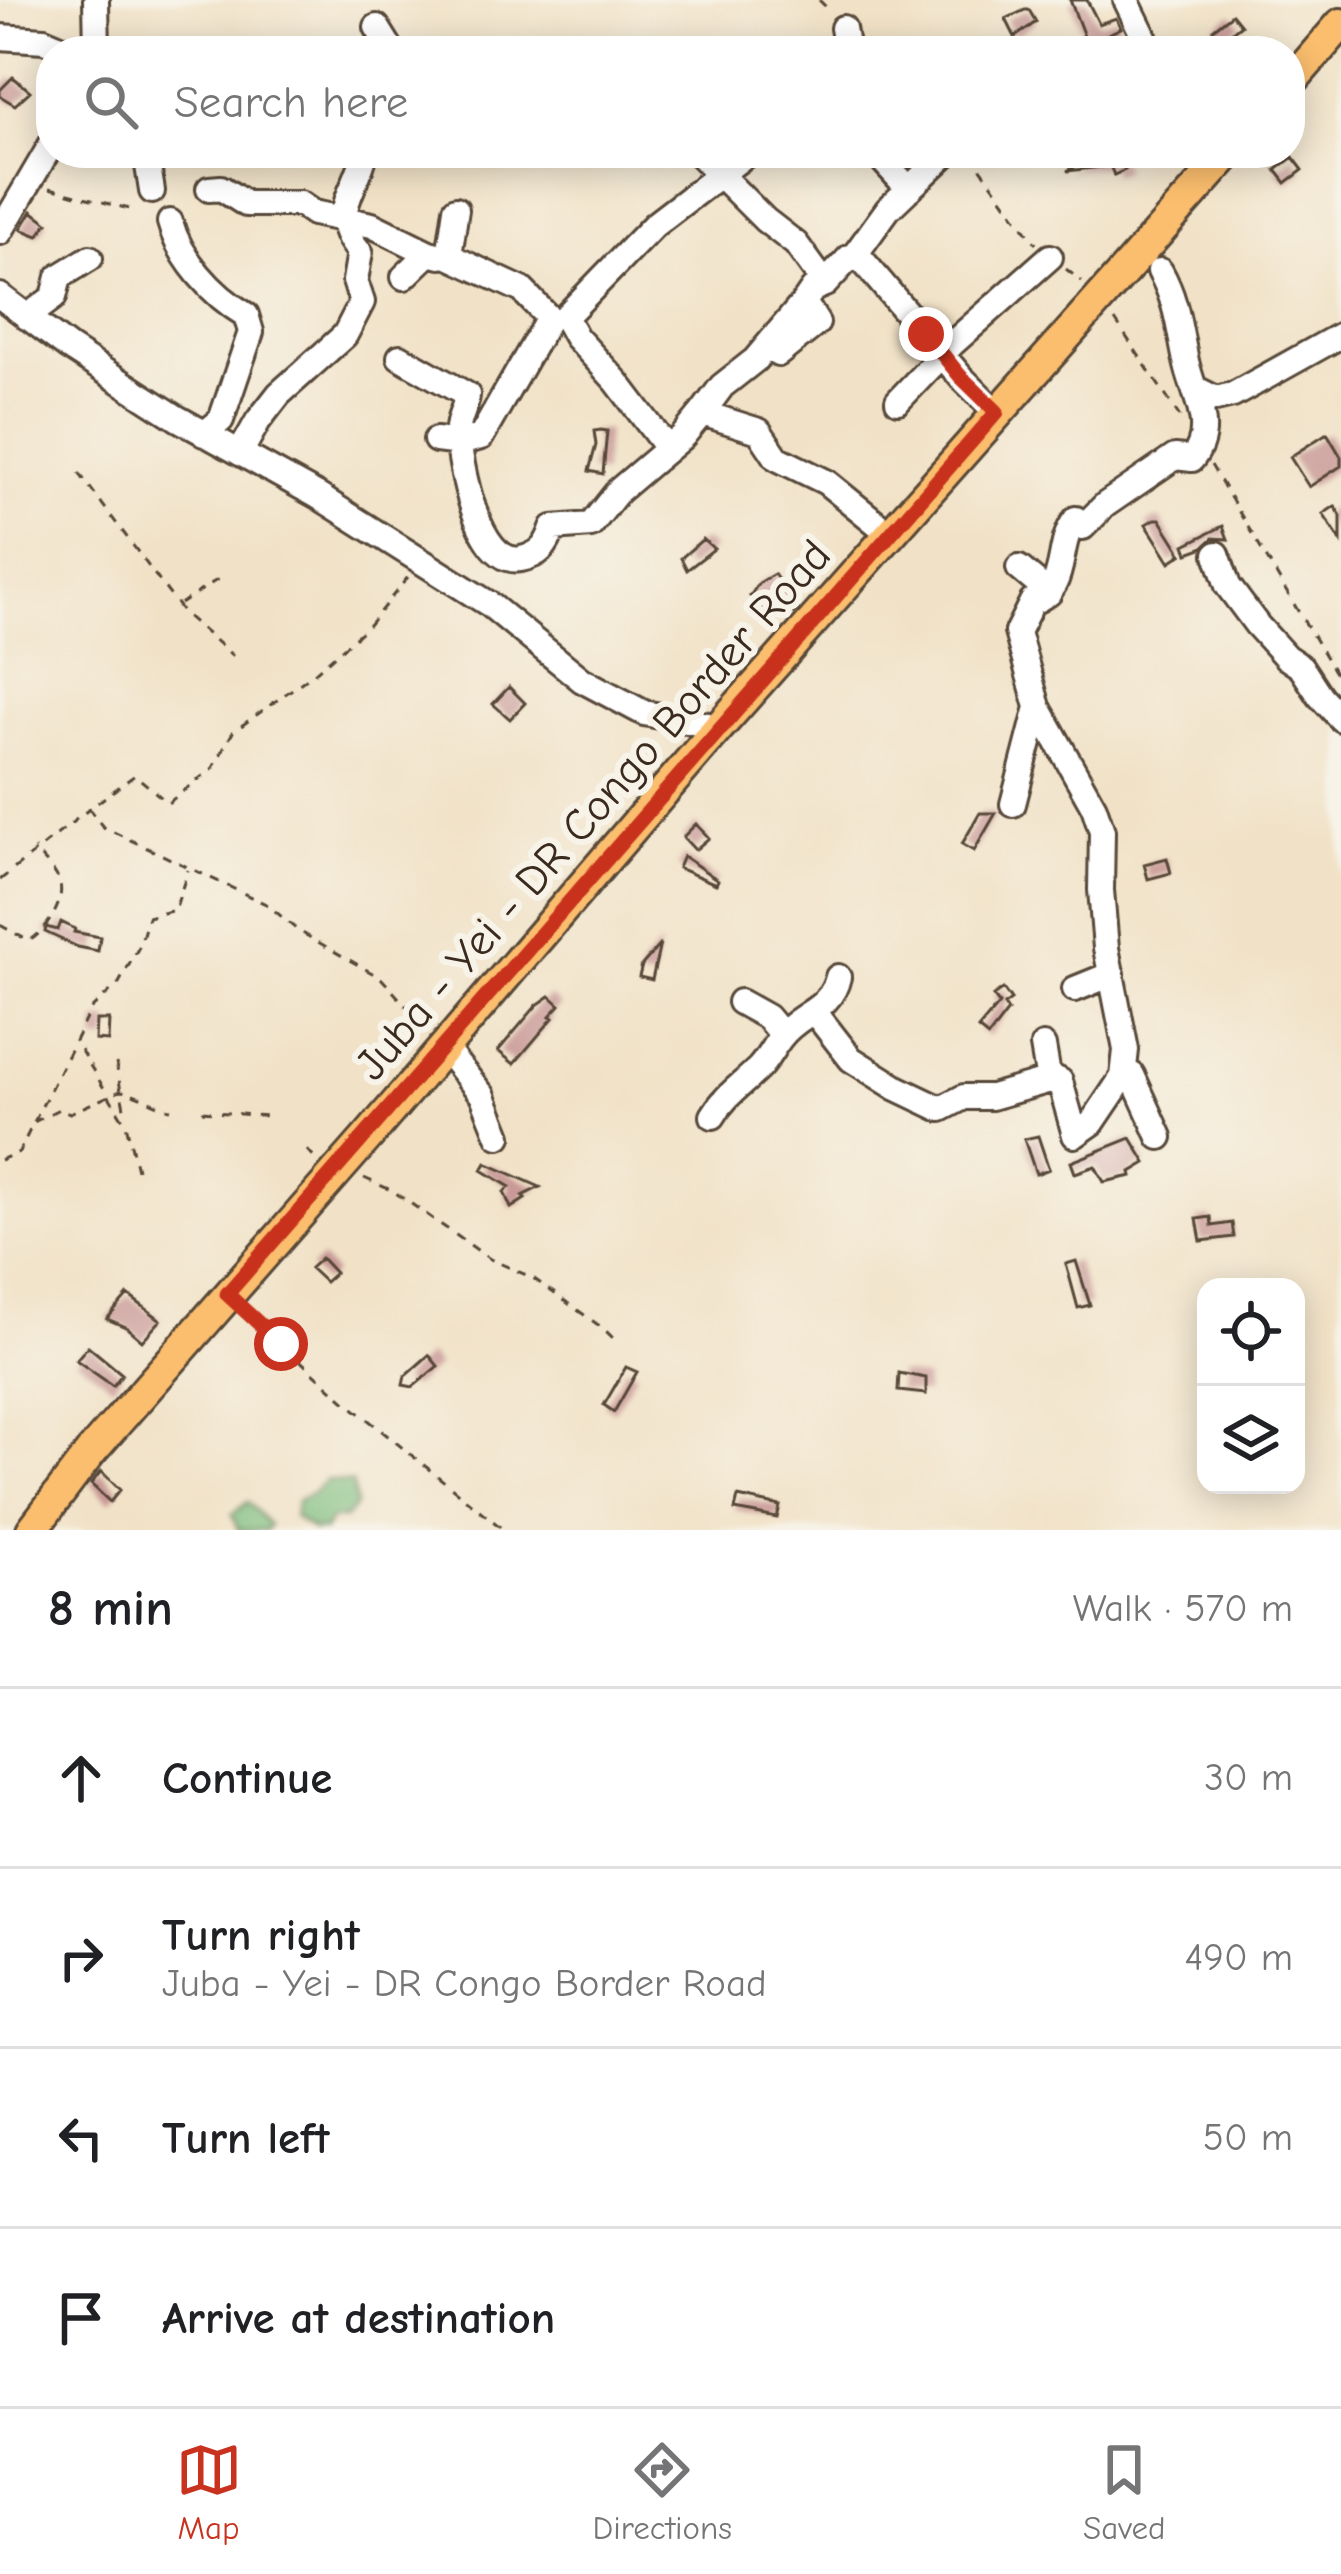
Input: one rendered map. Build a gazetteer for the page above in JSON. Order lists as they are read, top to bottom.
{
  "streets": {
    "main road": ["Juba - Yei - DR Congo Border Road"]
  },
  "page": {
    "search": "Search here",
    "heading": ["8 min", "Walk · 570 m"],
    "list": [
      ["Continue", "30 m"],
      ["Turn right", "Juba - Yei - DR Congo Border Road", "490 m"],
      ["Turn left", "50 m"],
      "Arrive at destination"
    ],
    "nav": ["Map", "Directions", "Saved"]
  }
}
